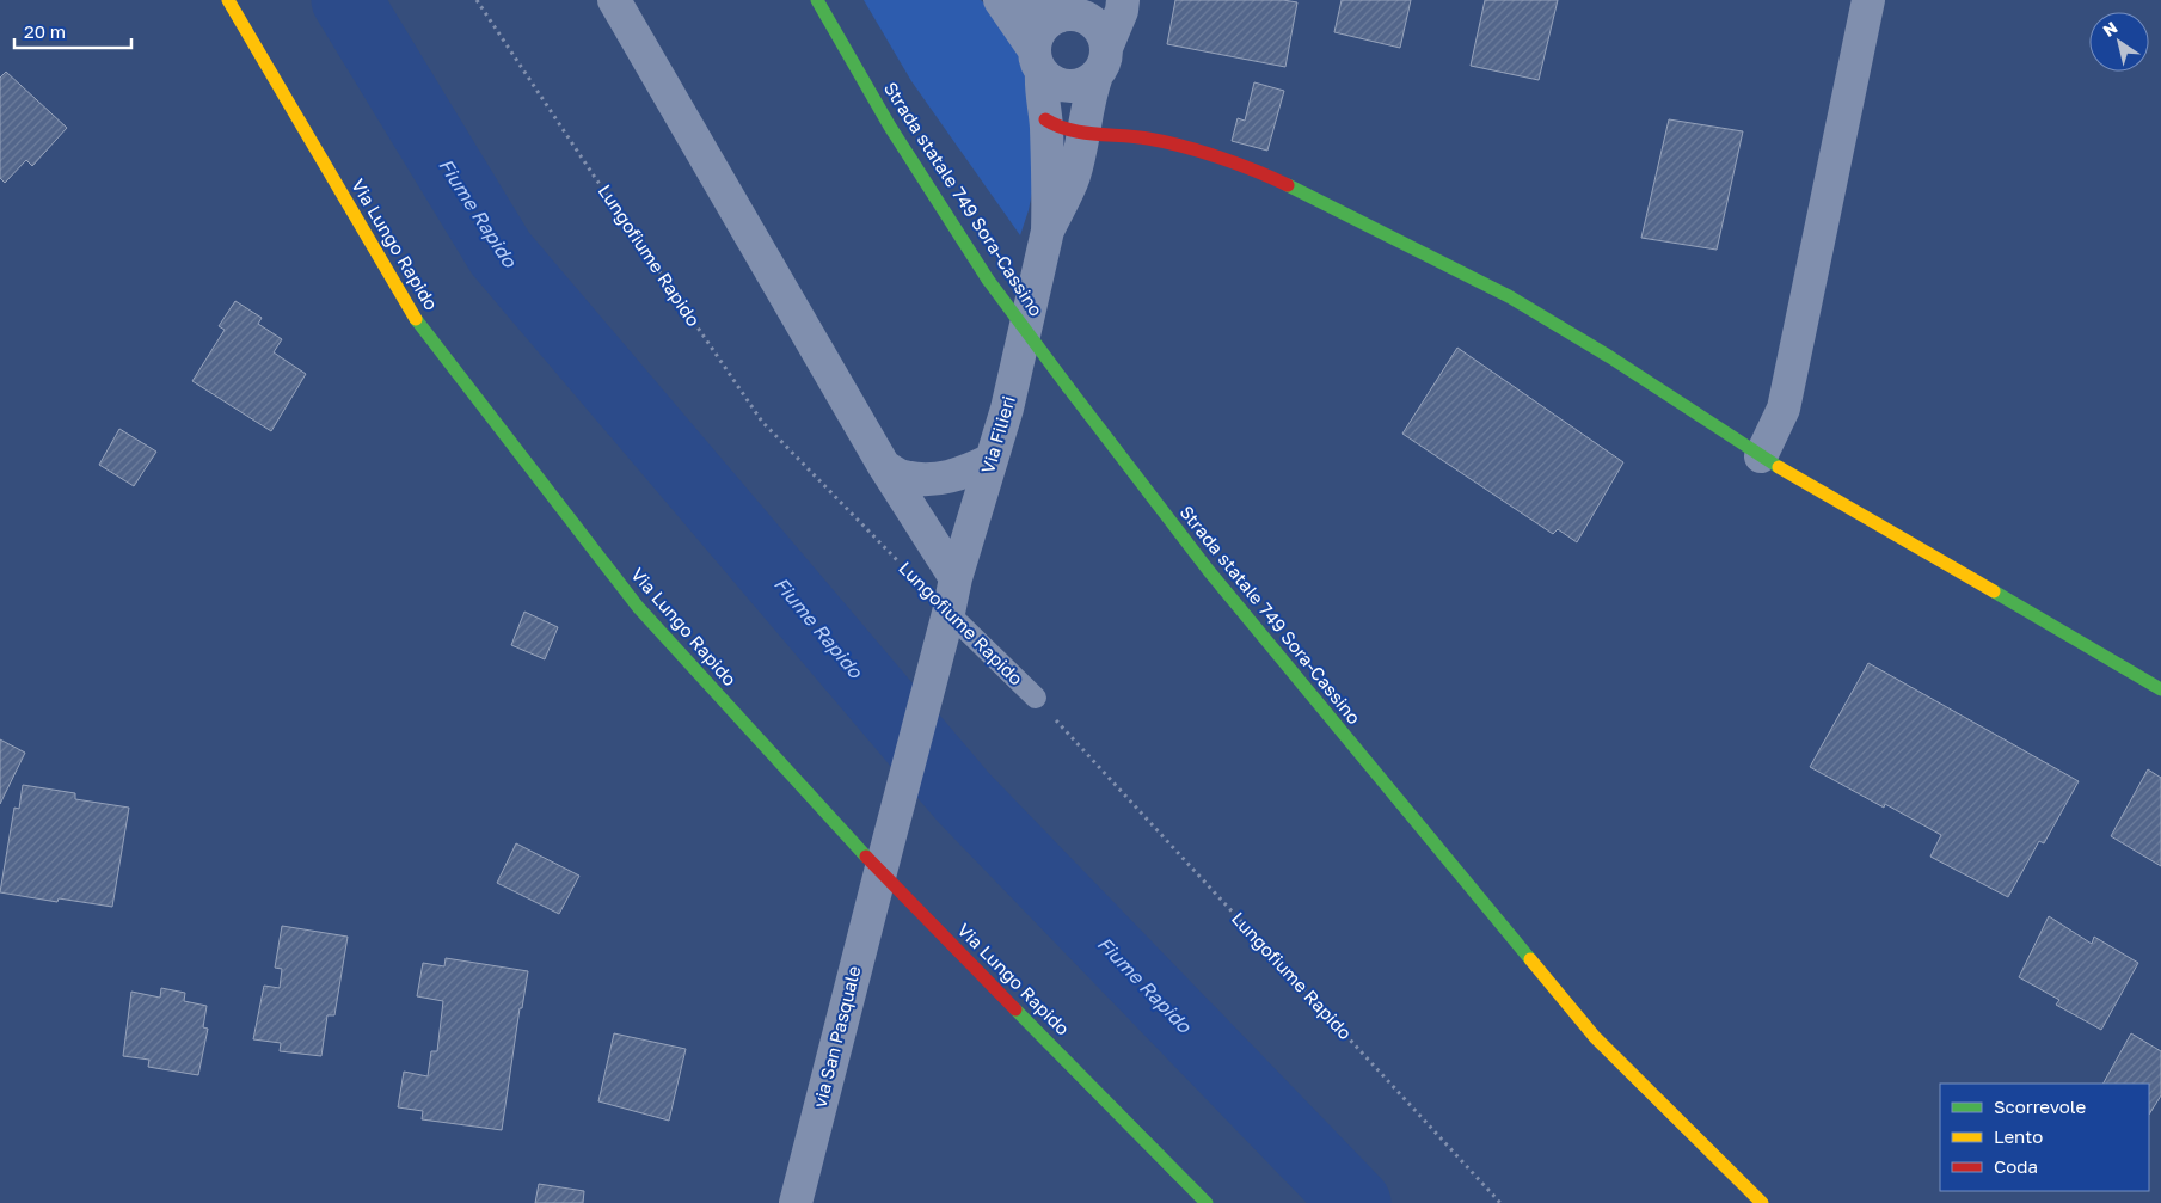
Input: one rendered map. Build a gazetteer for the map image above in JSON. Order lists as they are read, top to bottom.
{
  "streets": {
    "main road": ["Strada statale 749 Sora-Cassino", "Via Lungo Rapido"],
    "street": ["Via Filieri", "via San Pasquale"],
    "lane": ["Lungofiume Rapido"]
  },
  "crossings": [
    ["Via Lungo Rapido", "via San Pasquale"],
    ["Lungofiume Rapido", "Via Filieri"],
    ["Lungofiume Rapido", "via San Pasquale"],
    ["Via Filieri", "via San Pasquale"]
  ],
  "water": ["Fiume Rapido"],
  "legend": ["Scorrevole", "Lento", "Coda"],
  "scale_bar": "20 m",
  "north": "top left"
}
